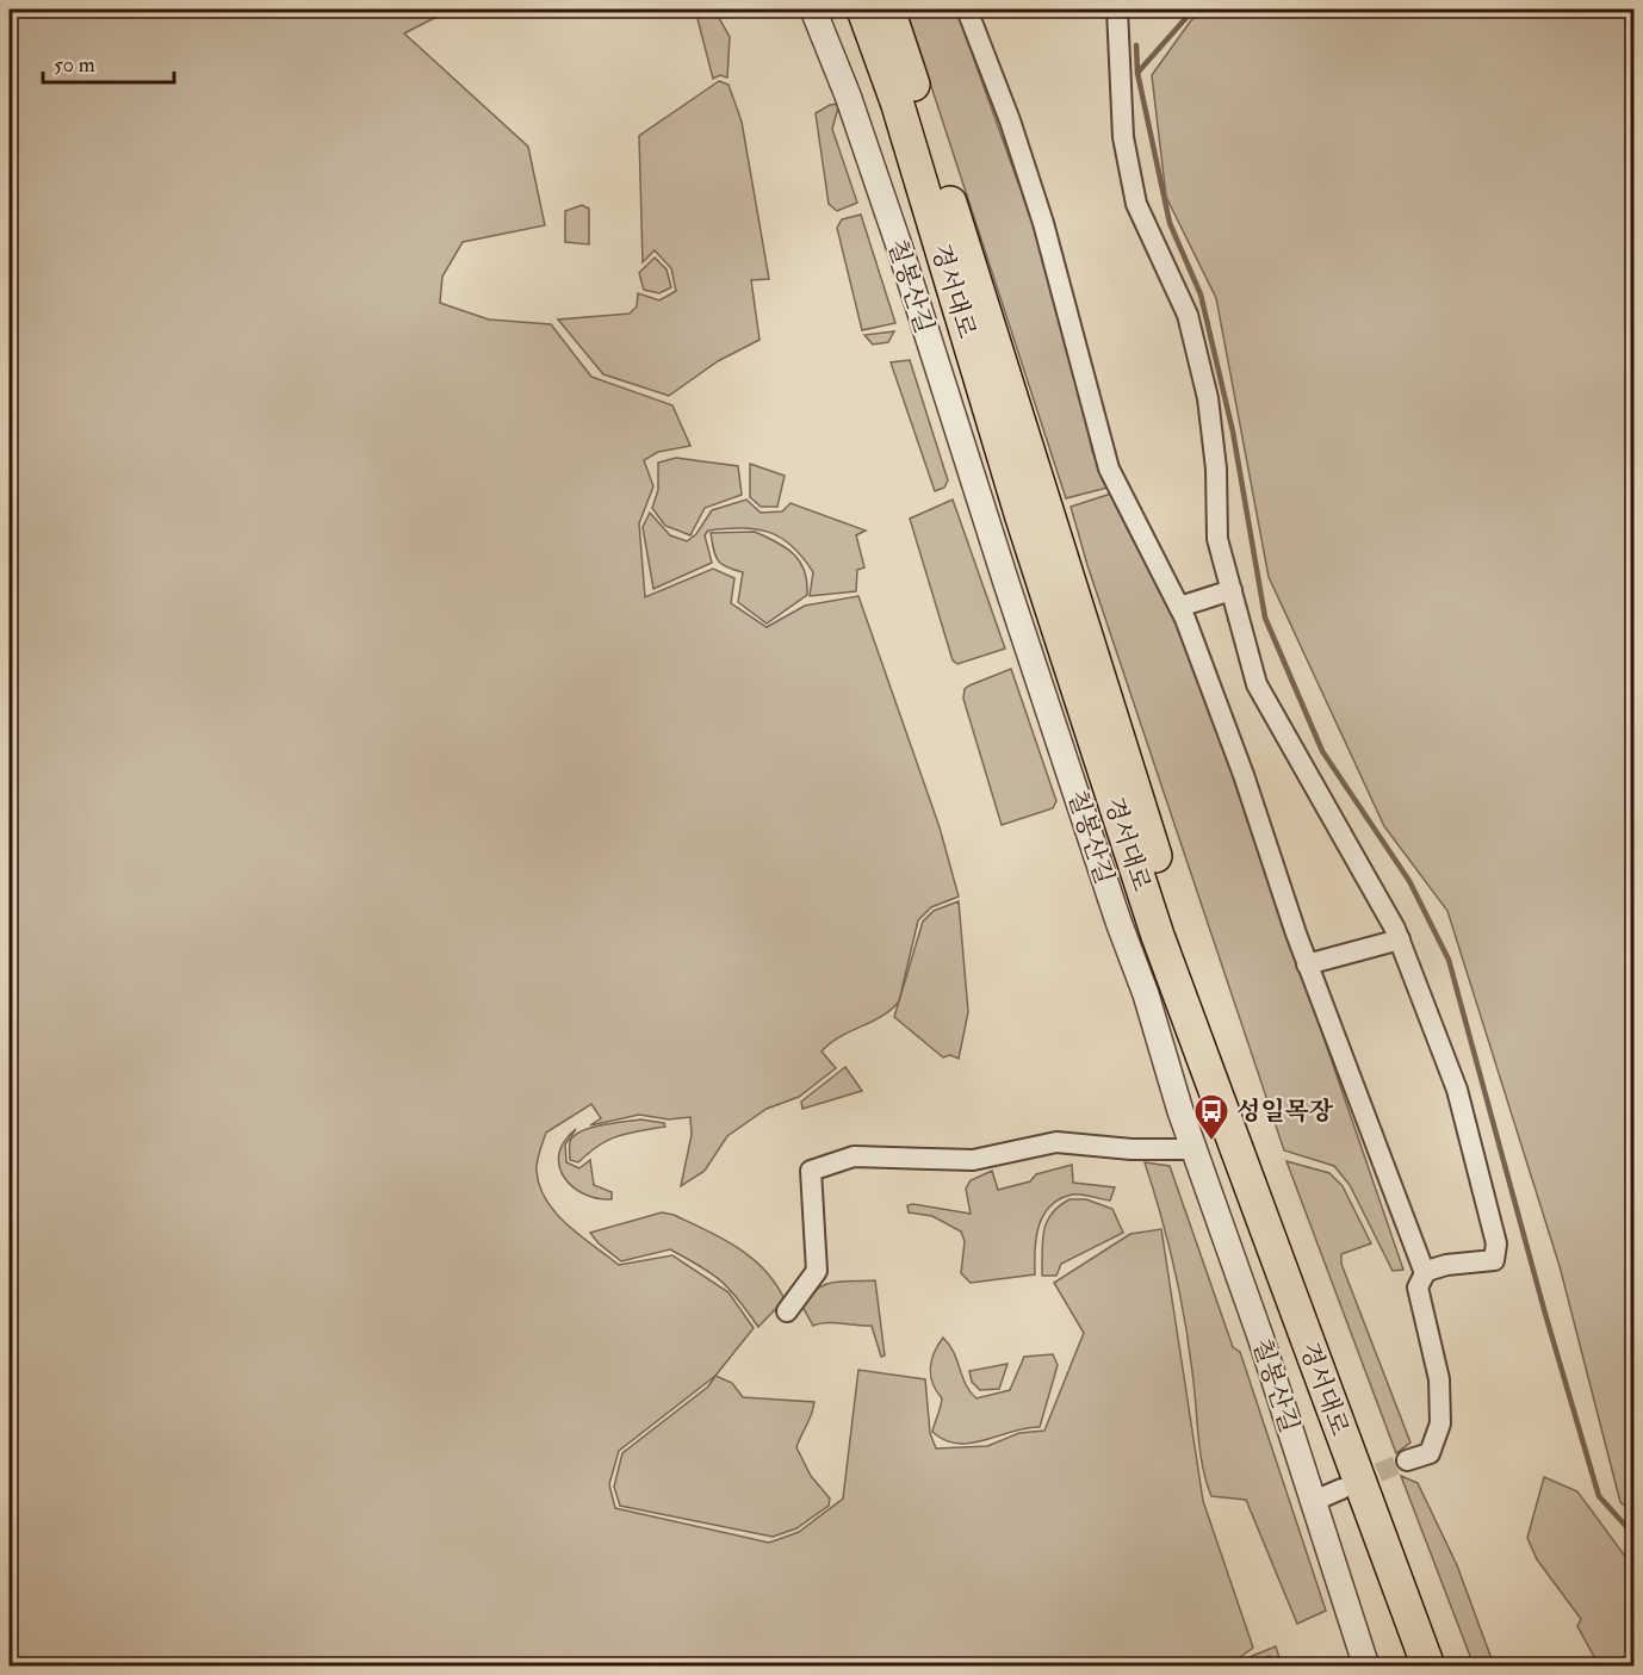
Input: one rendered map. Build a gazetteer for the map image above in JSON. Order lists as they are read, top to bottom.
{
  "streets": {
    "main road": ["경서대로"],
    "street": ["칠봉산길"]
  },
  "places": {
    "bus stop": ["성일목장"]
  },
  "scale_bar": "50 m"
}
